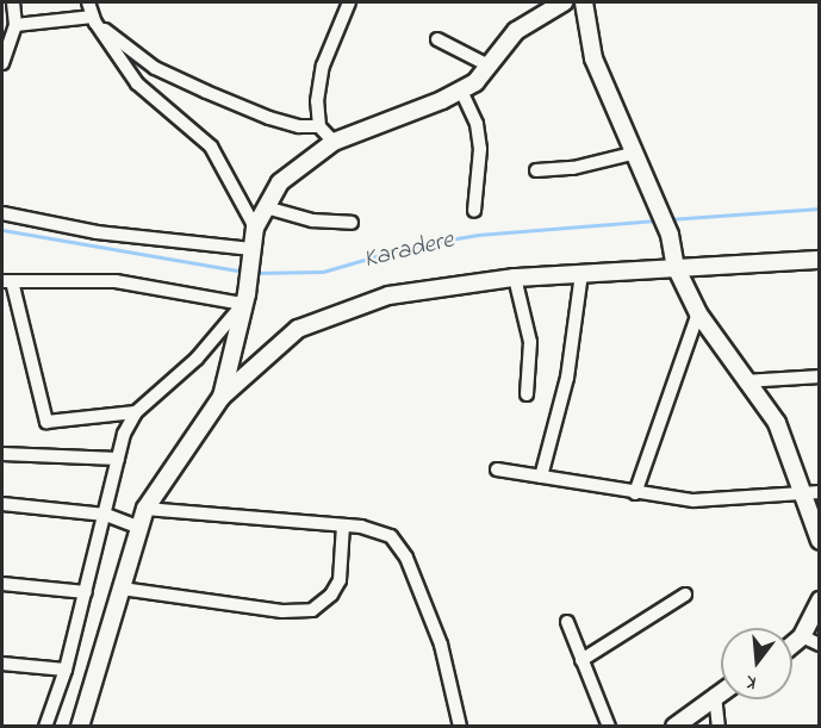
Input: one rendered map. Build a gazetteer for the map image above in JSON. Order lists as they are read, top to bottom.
{
  "water": ["Karadere"],
  "north": "bottom"
}
